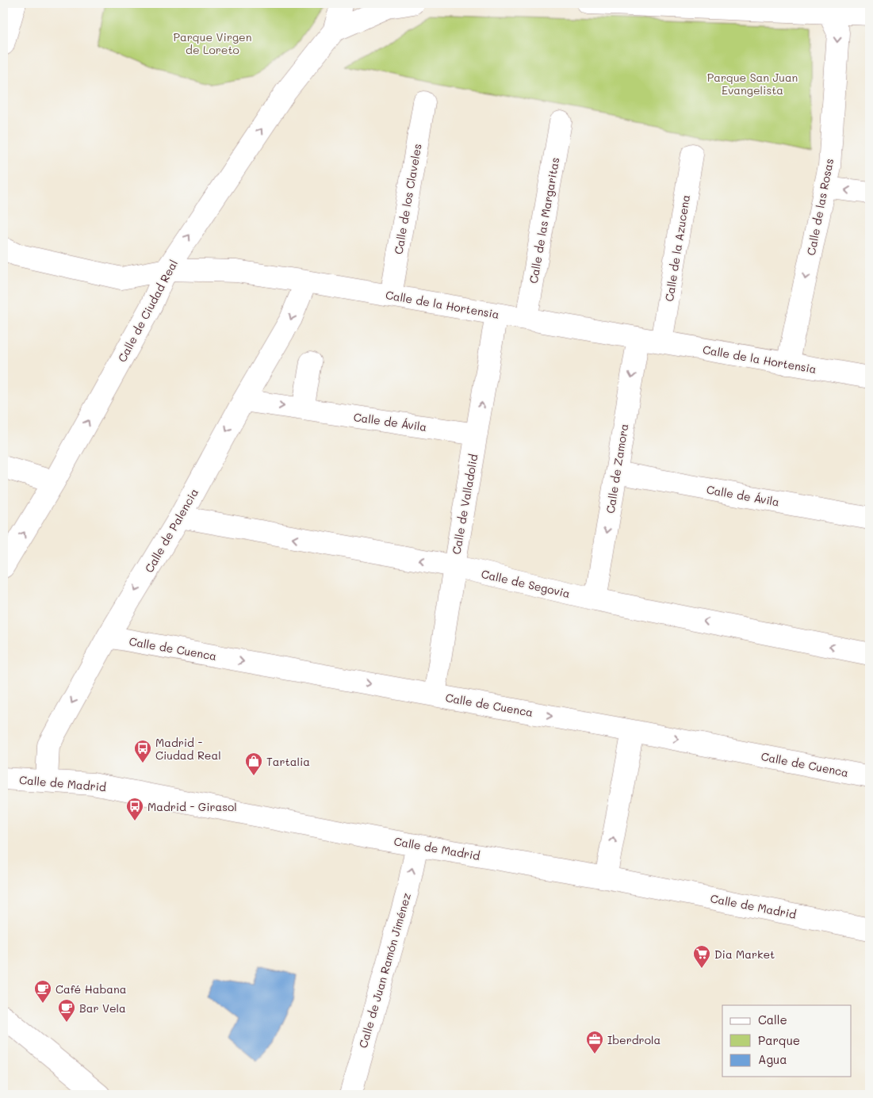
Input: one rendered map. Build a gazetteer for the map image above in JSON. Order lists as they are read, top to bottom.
{
  "streets": {
    "street": [
      "Calle de los Claveles",
      "Calle de las Rosas",
      "Calle de las Margaritas",
      "Calle de la Azucena",
      "Calle de la Hortensia",
      "Calle de Ciudad Real",
      "Calle de Ávila",
      "Calle de Zamora",
      "Calle de Valladolid",
      "Calle de Palencia",
      "Calle de Segovia",
      "Calle de Cuenca",
      "Calle de Madrid",
      "Calle de Juan Ramón Jiménez"
    ]
  },
  "crossings": [
    ["Calle de los Claveles", "Calle de la Hortensia"],
    ["Calle de las Rosas", "Calle de la Hortensia"],
    ["Calle de las Margaritas", "Calle de la Hortensia"],
    ["Calle de la Azucena", "Calle de la Hortensia"],
    ["Calle de la Hortensia", "Calle de Ciudad Real"],
    ["Calle de la Hortensia", "Calle de Zamora"],
    ["Calle de la Hortensia", "Calle de Valladolid"],
    ["Calle de la Hortensia", "Calle de Palencia"],
    ["Calle de Ávila", "Calle de Zamora"],
    ["Calle de Ávila", "Calle de Valladolid"],
    ["Calle de Ávila", "Calle de Palencia"],
    ["Calle de Zamora", "Calle de Segovia"],
    ["Calle de Valladolid", "Calle de Segovia"],
    ["Calle de Valladolid", "Calle de Cuenca"],
    ["Calle de Palencia", "Calle de Segovia"],
    ["Calle de Palencia", "Calle de Cuenca"],
    ["Calle de Palencia", "Calle de Madrid"],
    ["Calle de Madrid", "Calle de Juan Ramón Jiménez"]
  ],
  "one_way": [
    "Calle de las Rosas",
    "Calle de Ciudad Real",
    "Calle de Zamora",
    "Calle de Palencia",
    "Calle de Segovia",
    "Calle de Cuenca",
    "Calle de Juan Ramón Jiménez"
  ],
  "parks": ["Parque Virgen de Loreto", "Parque San Juan Evangelista"],
  "places": {
    "bus stop": ["Madrid - Ciudad Real", "Madrid - Girasol"],
    "shop": ["Tartalia"],
    "supermarket": ["Dia Market"],
    "cafe": ["Café Habana", "Bar Vela"],
    "office": ["Iberdrola"]
  },
  "legend": ["Calle", "Parque", "Agua"]
}
